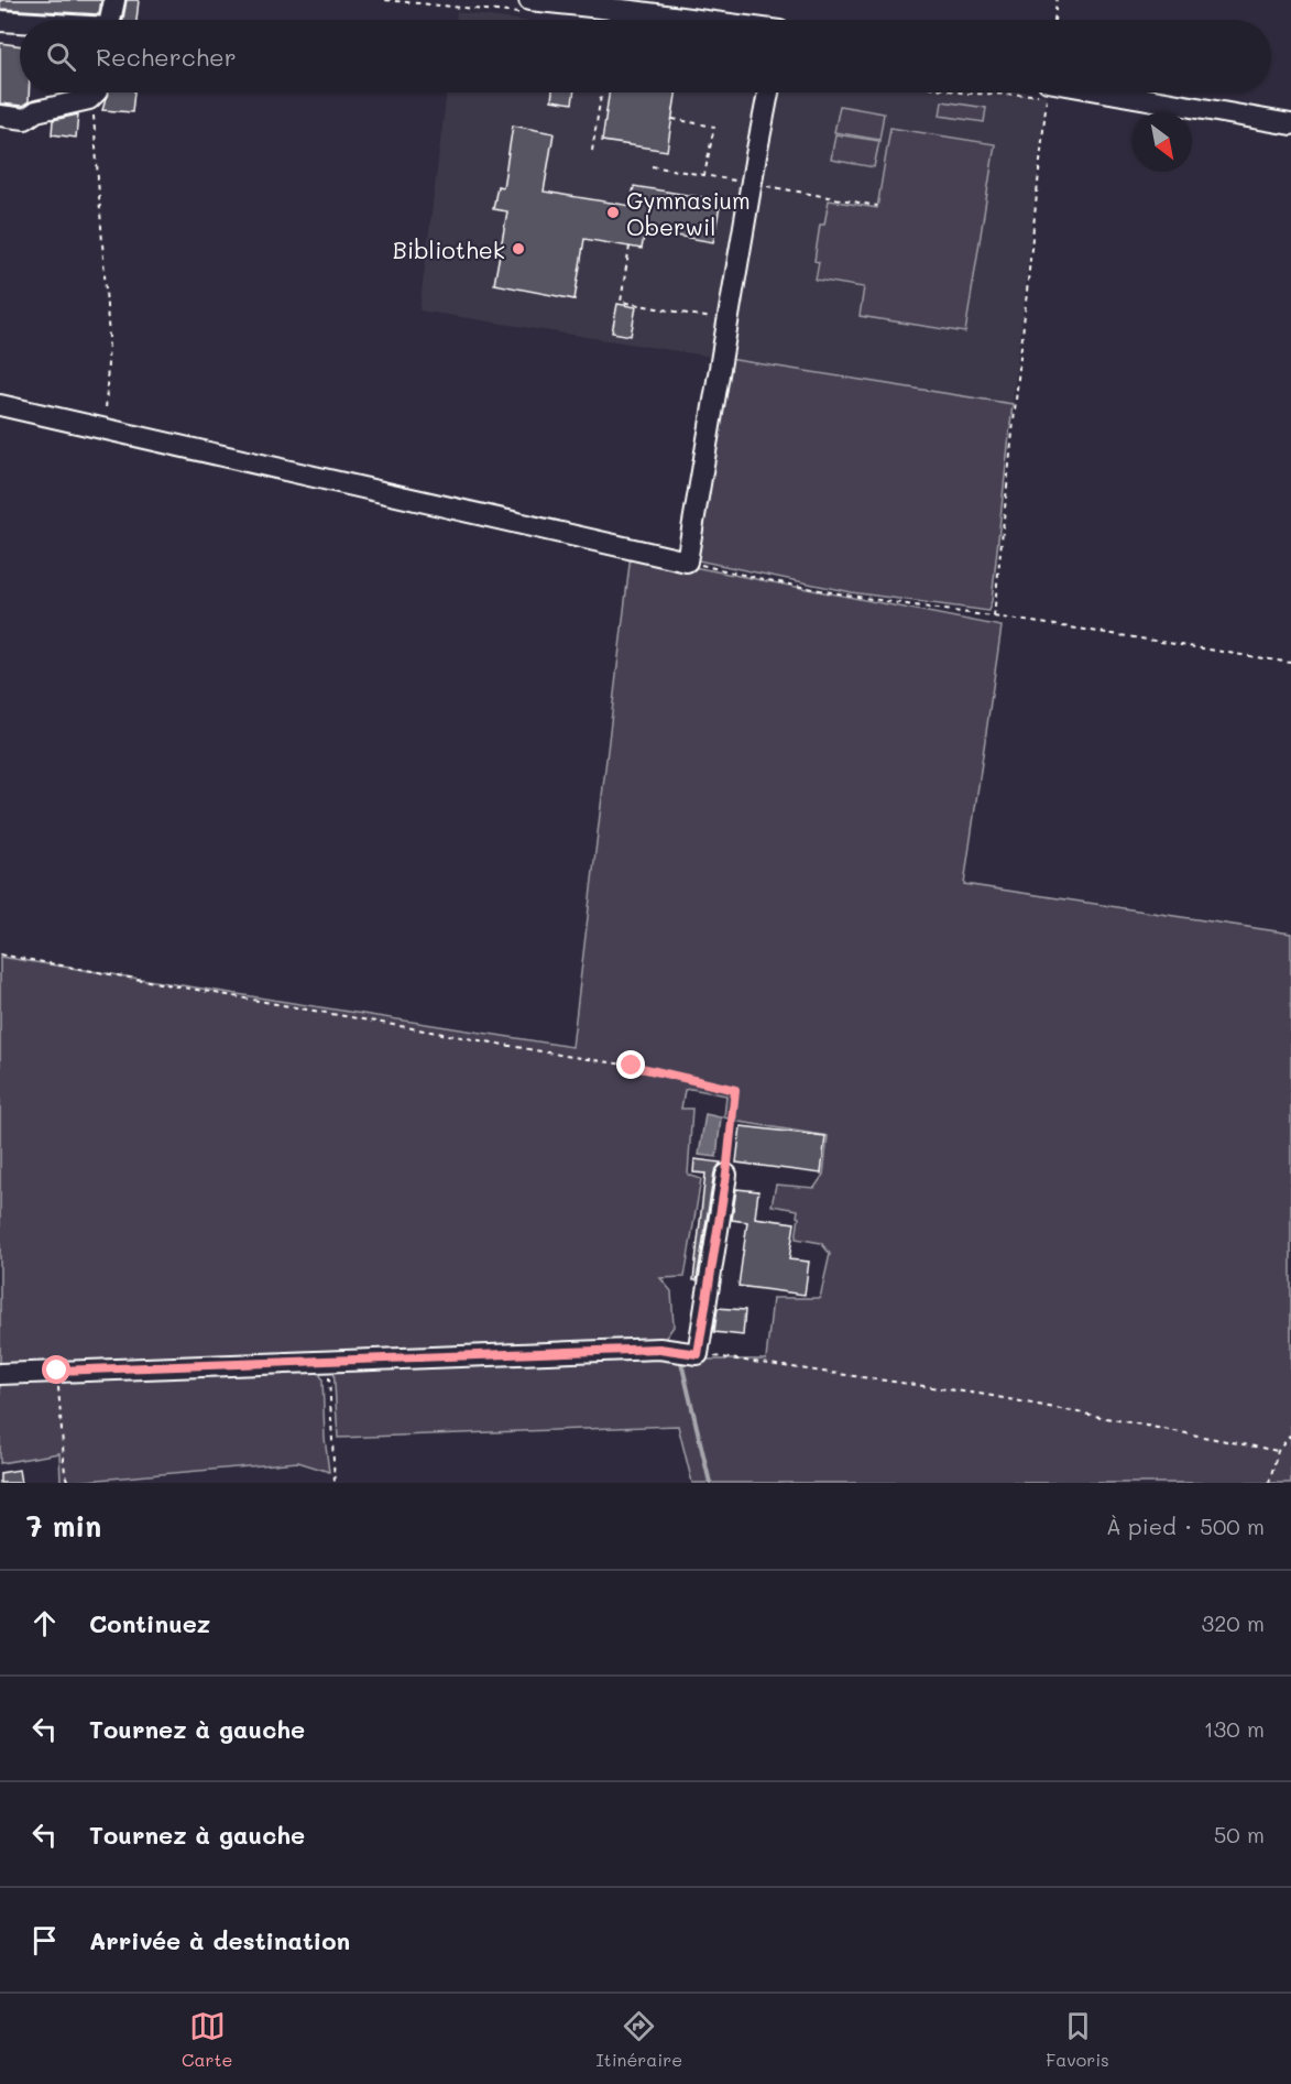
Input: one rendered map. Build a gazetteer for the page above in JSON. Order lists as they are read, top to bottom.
{
  "places": ["Gymnasium Oberwil", "Bibliothek"],
  "north": "bottom right",
  "page": {
    "search": "Rechercher",
    "heading": ["7 min", "À pied · 500 m"],
    "list": [
      ["Continuez", "320 m"],
      ["Tournez à gauche", "130 m"],
      ["Tournez à gauche", "50 m"],
      "Arrivée à destination"
    ],
    "nav": ["Carte", "Itinéraire", "Favoris"]
  }
}
